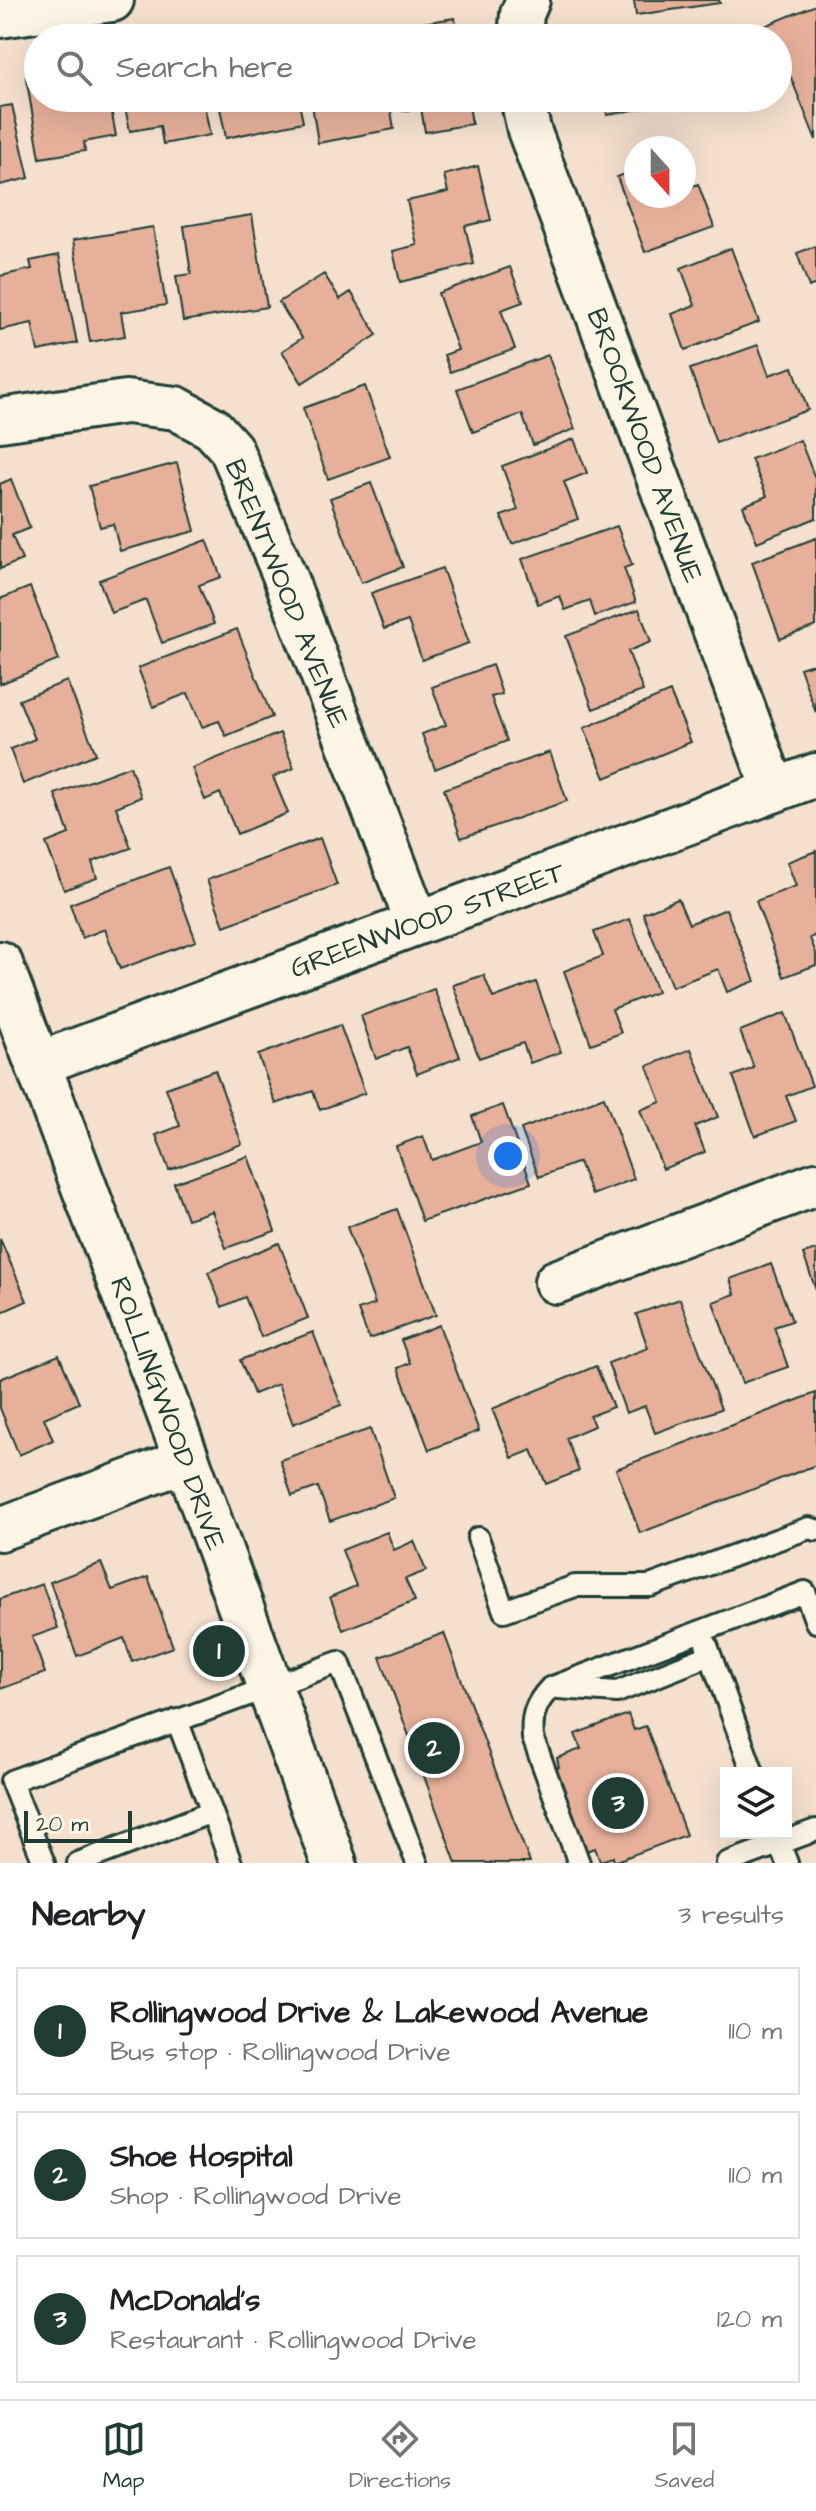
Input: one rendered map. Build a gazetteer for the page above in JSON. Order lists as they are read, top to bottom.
{
  "streets": {
    "street": [
      "BROOKWOOD AVENUE",
      "BRENTWOOD AVENUE",
      "GREENWOOD STREET",
      "ROLLINGWOOD DRIVE"
    ]
  },
  "crossings": [
    ["BROOKWOOD AVENUE", "GREENWOOD STREET"],
    ["BRENTWOOD AVENUE", "GREENWOOD STREET"],
    ["GREENWOOD STREET", "ROLLINGWOOD DRIVE"]
  ],
  "scale_bar": "20 m",
  "north": "bottom",
  "page": {
    "search": "Search here",
    "pins": ["1", "2", "3"],
    "scale": "20 m",
    "heading": ["Nearby", "3 results"],
    "list": [
      {
        "mark": "1",
        "name": "Rollingwood Drive & Lakewood Avenue",
        "note": "Bus stop · Rollingwood Drive",
        "value": "110 m"
      },
      {
        "mark": "2",
        "name": "Shoe Hospital",
        "note": "Shop · Rollingwood Drive",
        "value": "110 m"
      },
      {
        "mark": "3",
        "name": "McDonald's",
        "note": "Restaurant · Rollingwood Drive",
        "value": "120 m"
      }
    ],
    "nav": ["Map", "Directions", "Saved"]
  }
}
